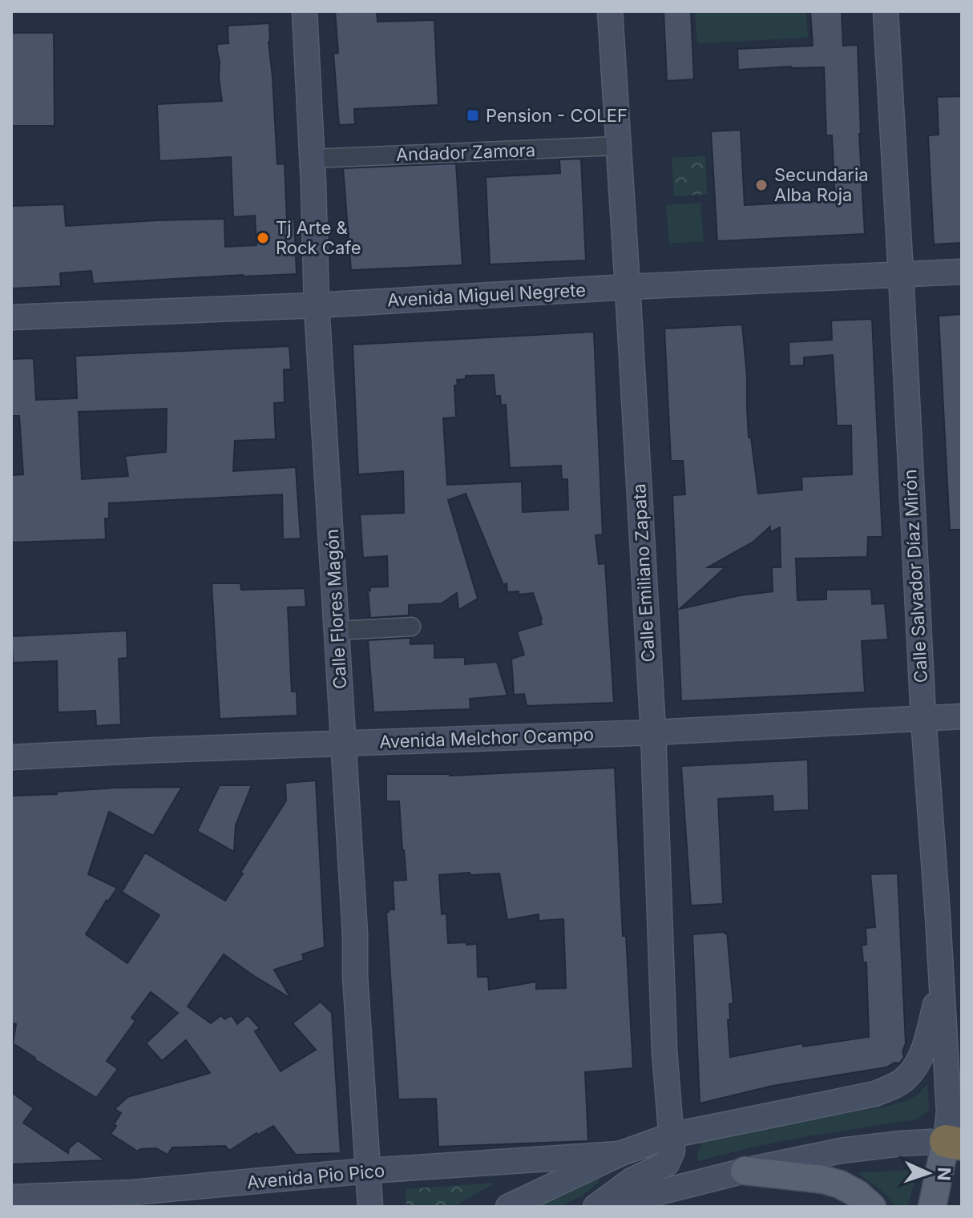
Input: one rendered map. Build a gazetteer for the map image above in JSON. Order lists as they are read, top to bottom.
{
  "streets": {
    "street": [
      "Andador Zamora",
      "Avenida Miguel Negrete",
      "Calle Emiliano Zapata",
      "Calle Salvador Díaz Mirón",
      "Calle Flores Magón",
      "Avenida Melchor Ocampo",
      "Avenida Pio Pico"
    ]
  },
  "crossings": [
    ["Andador Zamora", "Calle Emiliano Zapata"],
    ["Andador Zamora", "Calle Flores Magón"],
    ["Avenida Miguel Negrete", "Calle Emiliano Zapata"],
    ["Avenida Miguel Negrete", "Calle Salvador Díaz Mirón"],
    ["Avenida Miguel Negrete", "Calle Flores Magón"],
    ["Calle Emiliano Zapata", "Avenida Melchor Ocampo"],
    ["Calle Salvador Díaz Mirón", "Avenida Melchor Ocampo"],
    ["Calle Flores Magón", "Avenida Melchor Ocampo"],
    ["Calle Flores Magón", "Avenida Pio Pico"]
  ],
  "places": {
    "transit": ["Pension - COLEF"],
    "other": ["Secundaria Alba Roja", "Tj Arte & Rock Cafe"]
  },
  "north": "right"
}
